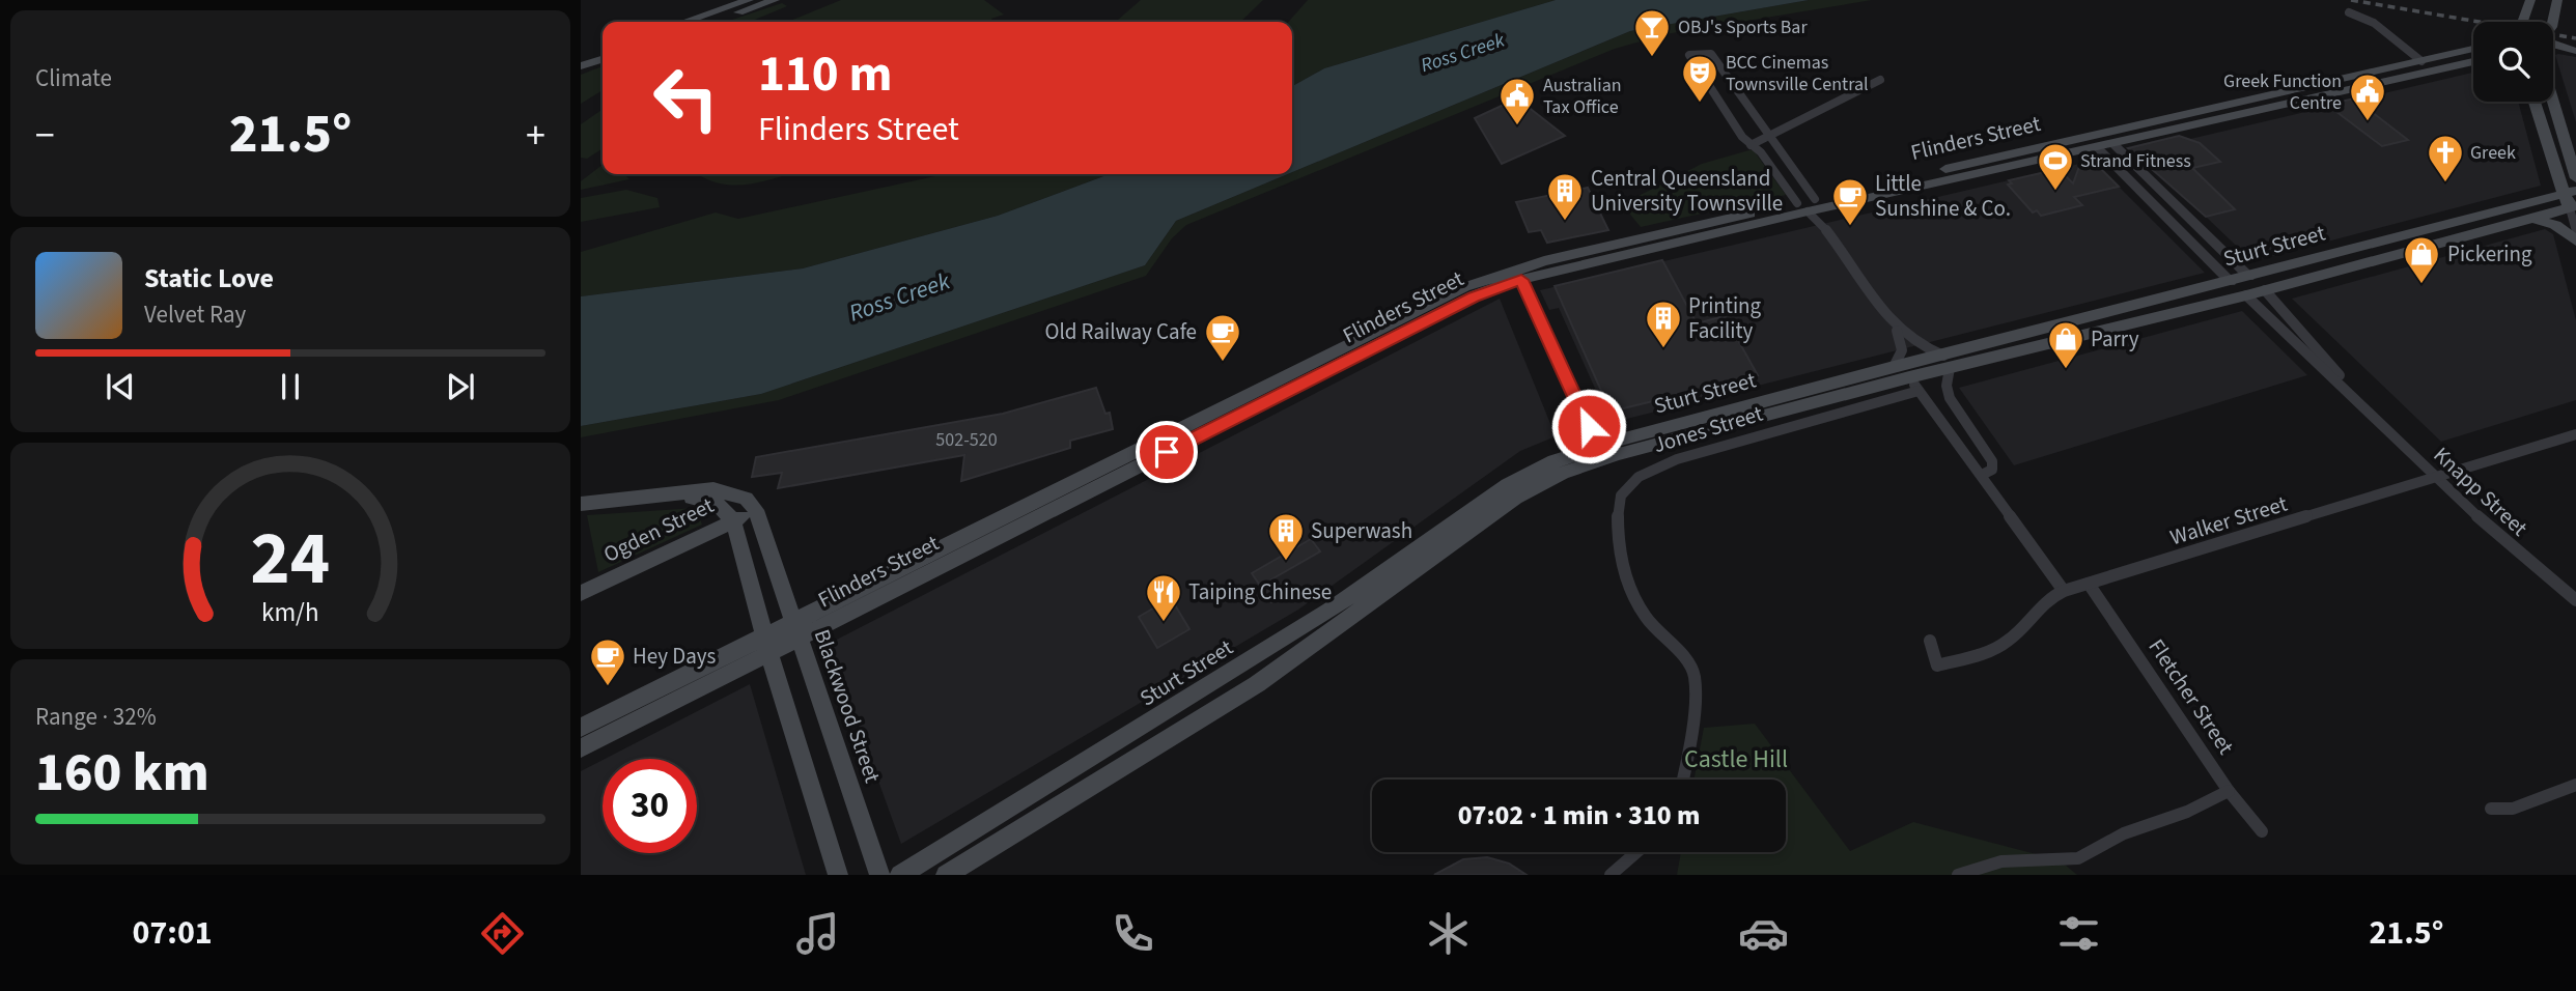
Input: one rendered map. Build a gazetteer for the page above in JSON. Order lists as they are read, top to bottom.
{
  "streets": {
    "main road": [
      "Flinders Street",
      "Sturt Street",
      "Ogden Street",
      "Blackwood Street"
    ],
    "street": [
      "Jones Street",
      "Knapp Street",
      "Walker Street",
      "Fletcher Street"
    ]
  },
  "crossings": [
    ["Flinders Street", "Blackwood Street"],
    ["Sturt Street", "Jones Street"],
    ["Sturt Street", "Knapp Street"],
    ["Knapp Street", "Walker Street"],
    ["Walker Street", "Fletcher Street"],
    ["Ogden Street", "Blackwood Street"]
  ],
  "water": ["Ross Creek"],
  "parks": ["Castle Hill"],
  "places": {
    "bar": ["OBJ's Sports Bar"],
    "theatre": ["BCC Cinemas Townsville Central"],
    "public building": ["Greek Function Centre", "Australian Tax Office"],
    "church": ["Greek"],
    "sports": ["Strand Fitness"],
    "building": ["Central Queensland University Townsville", "Printing Facility", "Superwash"],
    "cafe": ["Little Sunshine & Co.", "Old Railway Cafe", "Hey Days"],
    "shop": ["Pickering", "Parry"],
    "restaurant": ["Taiping Chinese"]
  },
  "house_numbers": ["502-520"],
  "page": {
    "tile": [
      "Climate",
      ["Range · 32%", "160 km"]
    ],
    "turn": ["110 m", "Flinders Street"],
    "heat": ["−", "21.5°", "+"],
    "song": ["Static Love", "Velvet Ray"],
    "limit": "30",
    "trip": "07:02 · 1 min · 310 m",
    "tabs": ["07:01", "21.5°"],
    "gauge": ["24", "km/h"]
  }
}
